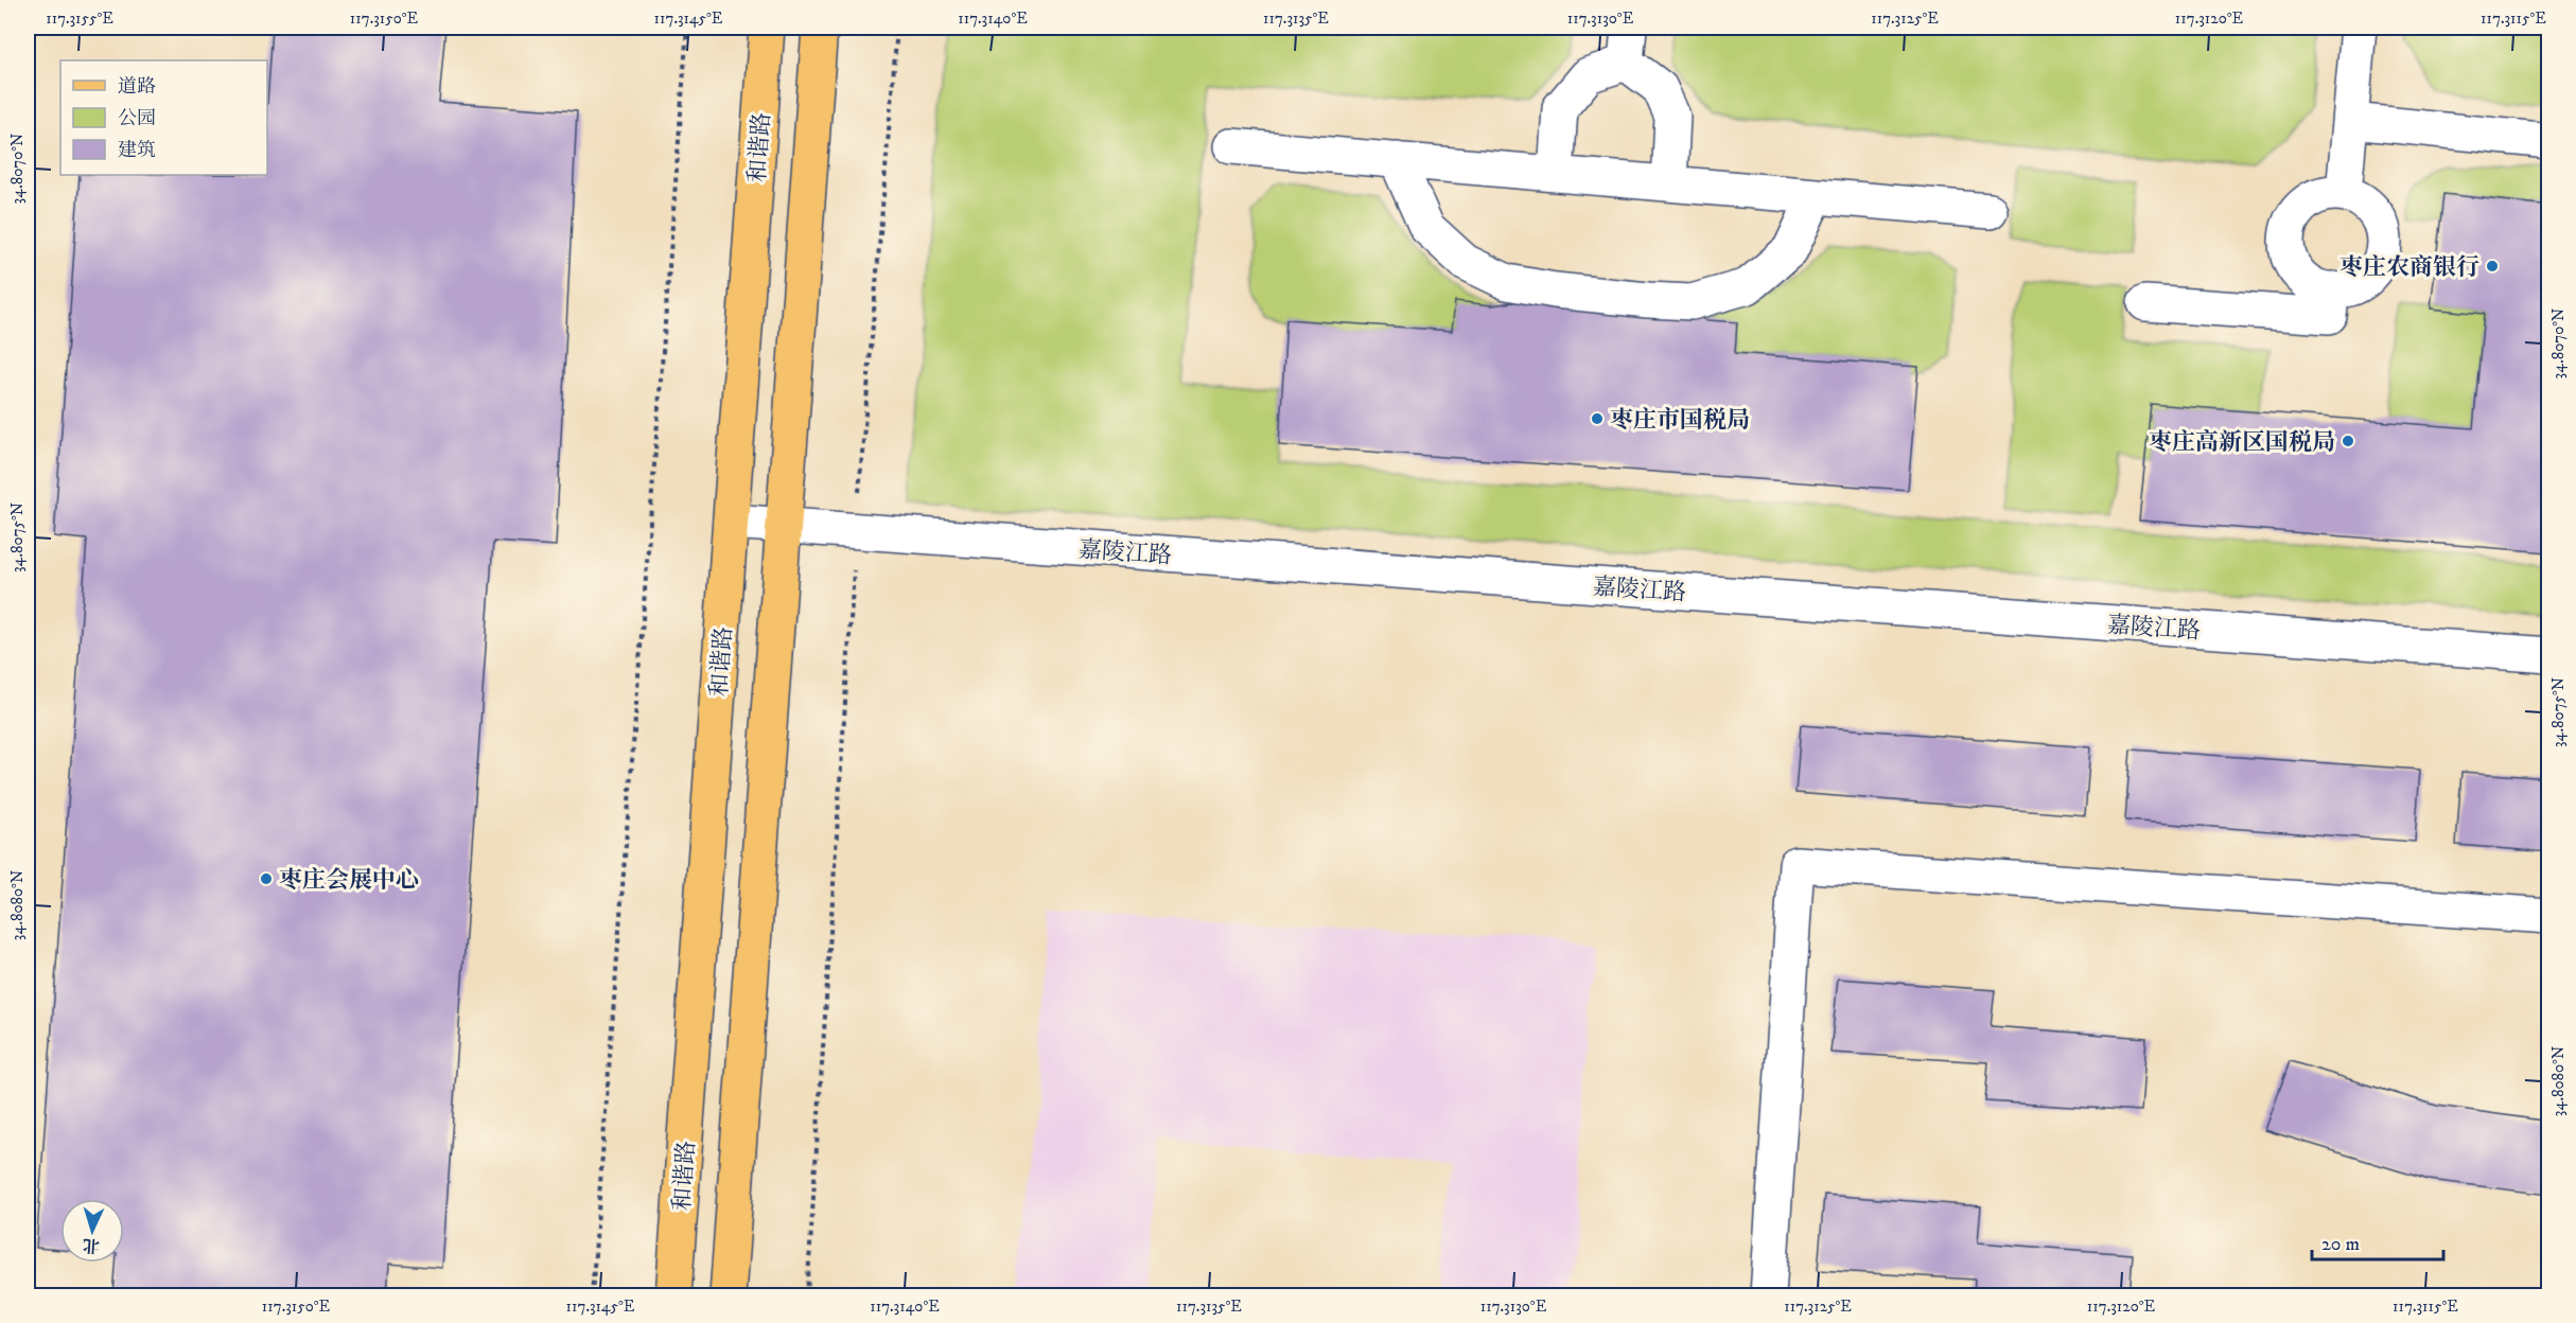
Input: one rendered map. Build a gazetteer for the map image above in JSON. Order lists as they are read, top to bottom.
{
  "streets": {
    "main road": ["和谐路"],
    "street": ["嘉陵江路"]
  },
  "crossings": [
    ["和谐路", "嘉陵江路"]
  ],
  "places": [
    "枣庄农商银行",
    "枣庄市国税局",
    "枣庄高新区国税局",
    "枣庄会展中心"
  ],
  "legend": ["道路", "公园", "建筑"],
  "scale_bar": "20 m",
  "north": "bottom",
  "coordinates": [
    "117.3155°E",
    "117.3150°E",
    "117.3145°E",
    "117.3140°E",
    "117.3135°E",
    "117.3130°E",
    "117.3125°E",
    "117.3120°E",
    "117.3115°E",
    "34.8070°N",
    "34.8075°N",
    "34.8080°N"
  ]
}
